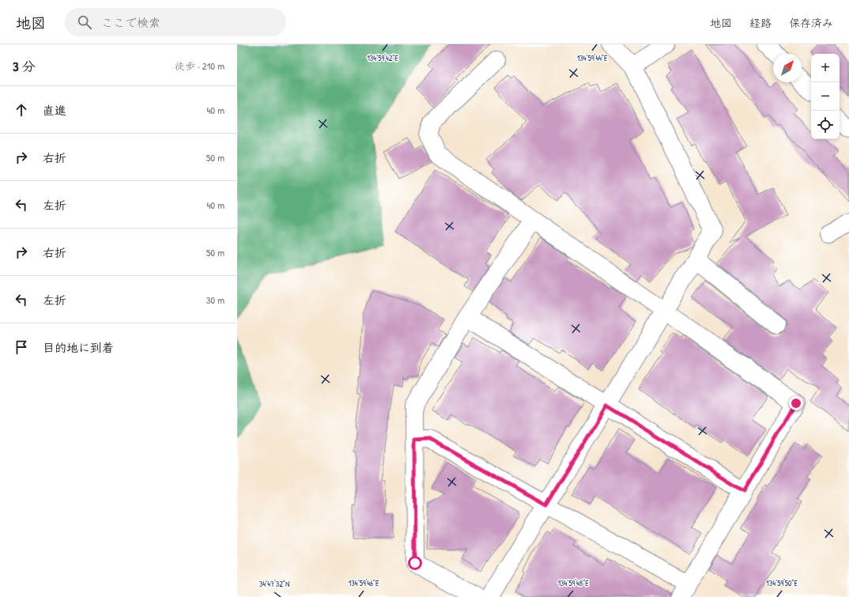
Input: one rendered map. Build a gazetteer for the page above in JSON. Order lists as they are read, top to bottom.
{
  "north": "top right",
  "page": {
    "header": "地図",
    "search": "ここで検索",
    "nav": ["地図", "経路", "保存済み"],
    "heading": ["3 分", "徒歩 · 210 m"],
    "map_buttons": ["+", "−"],
    "list": [
      ["直進", "40 m"],
      ["右折", "50 m"],
      ["左折", "40 m"],
      ["右折", "50 m"],
      ["左折", "30 m"],
      "目的地に到着"
    ]
  },
  "coordinates": [
    "134°59'42\"E",
    "134°59'44\"E",
    "134°59'46\"E",
    "134°59'48\"E",
    "134°59'50\"E",
    "34°47'32\"N"
  ]
}
